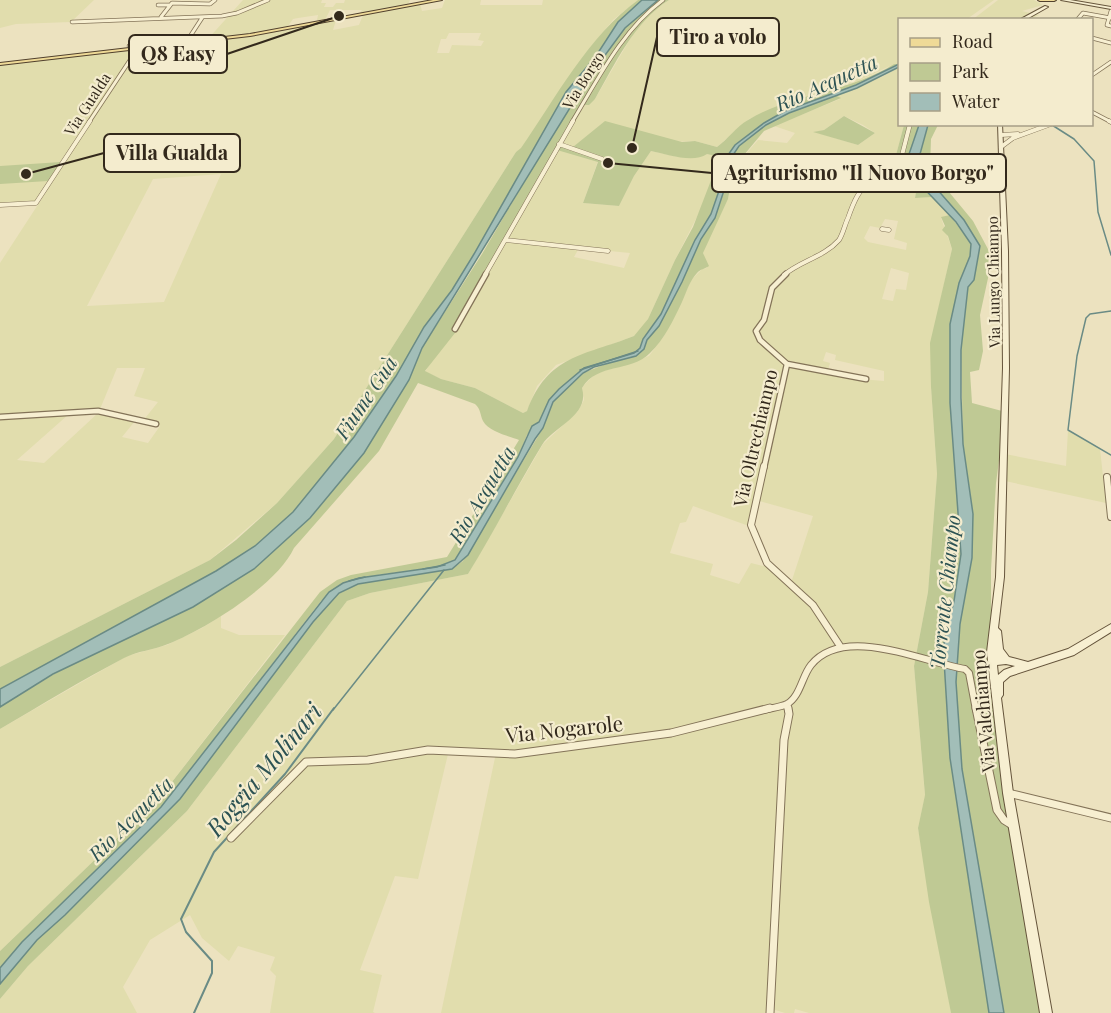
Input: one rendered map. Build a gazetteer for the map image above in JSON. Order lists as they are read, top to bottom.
{
  "streets": {
    "main road": ["Via Lungo Chiampo", "Via Valchiampo"],
    "street": [
      "Via Borgo",
      "Via Gualda",
      "Via Oltrechiampo",
      "Via Nogarole"
    ]
  },
  "crossings": [
    ["Via Lungo Chiampo", "Via Valchiampo"]
  ],
  "water": [
    "Rio Acquetta",
    "Fiume Guà",
    "Torrente Chiampo",
    "Roggia Molinari"
  ],
  "places": [
    "Q8 Easy",
    "Tiro a volo",
    "Agriturismo \"Il Nuovo Borgo\"",
    "Villa Gualda"
  ],
  "legend": ["Road", "Park", "Water"]
}
